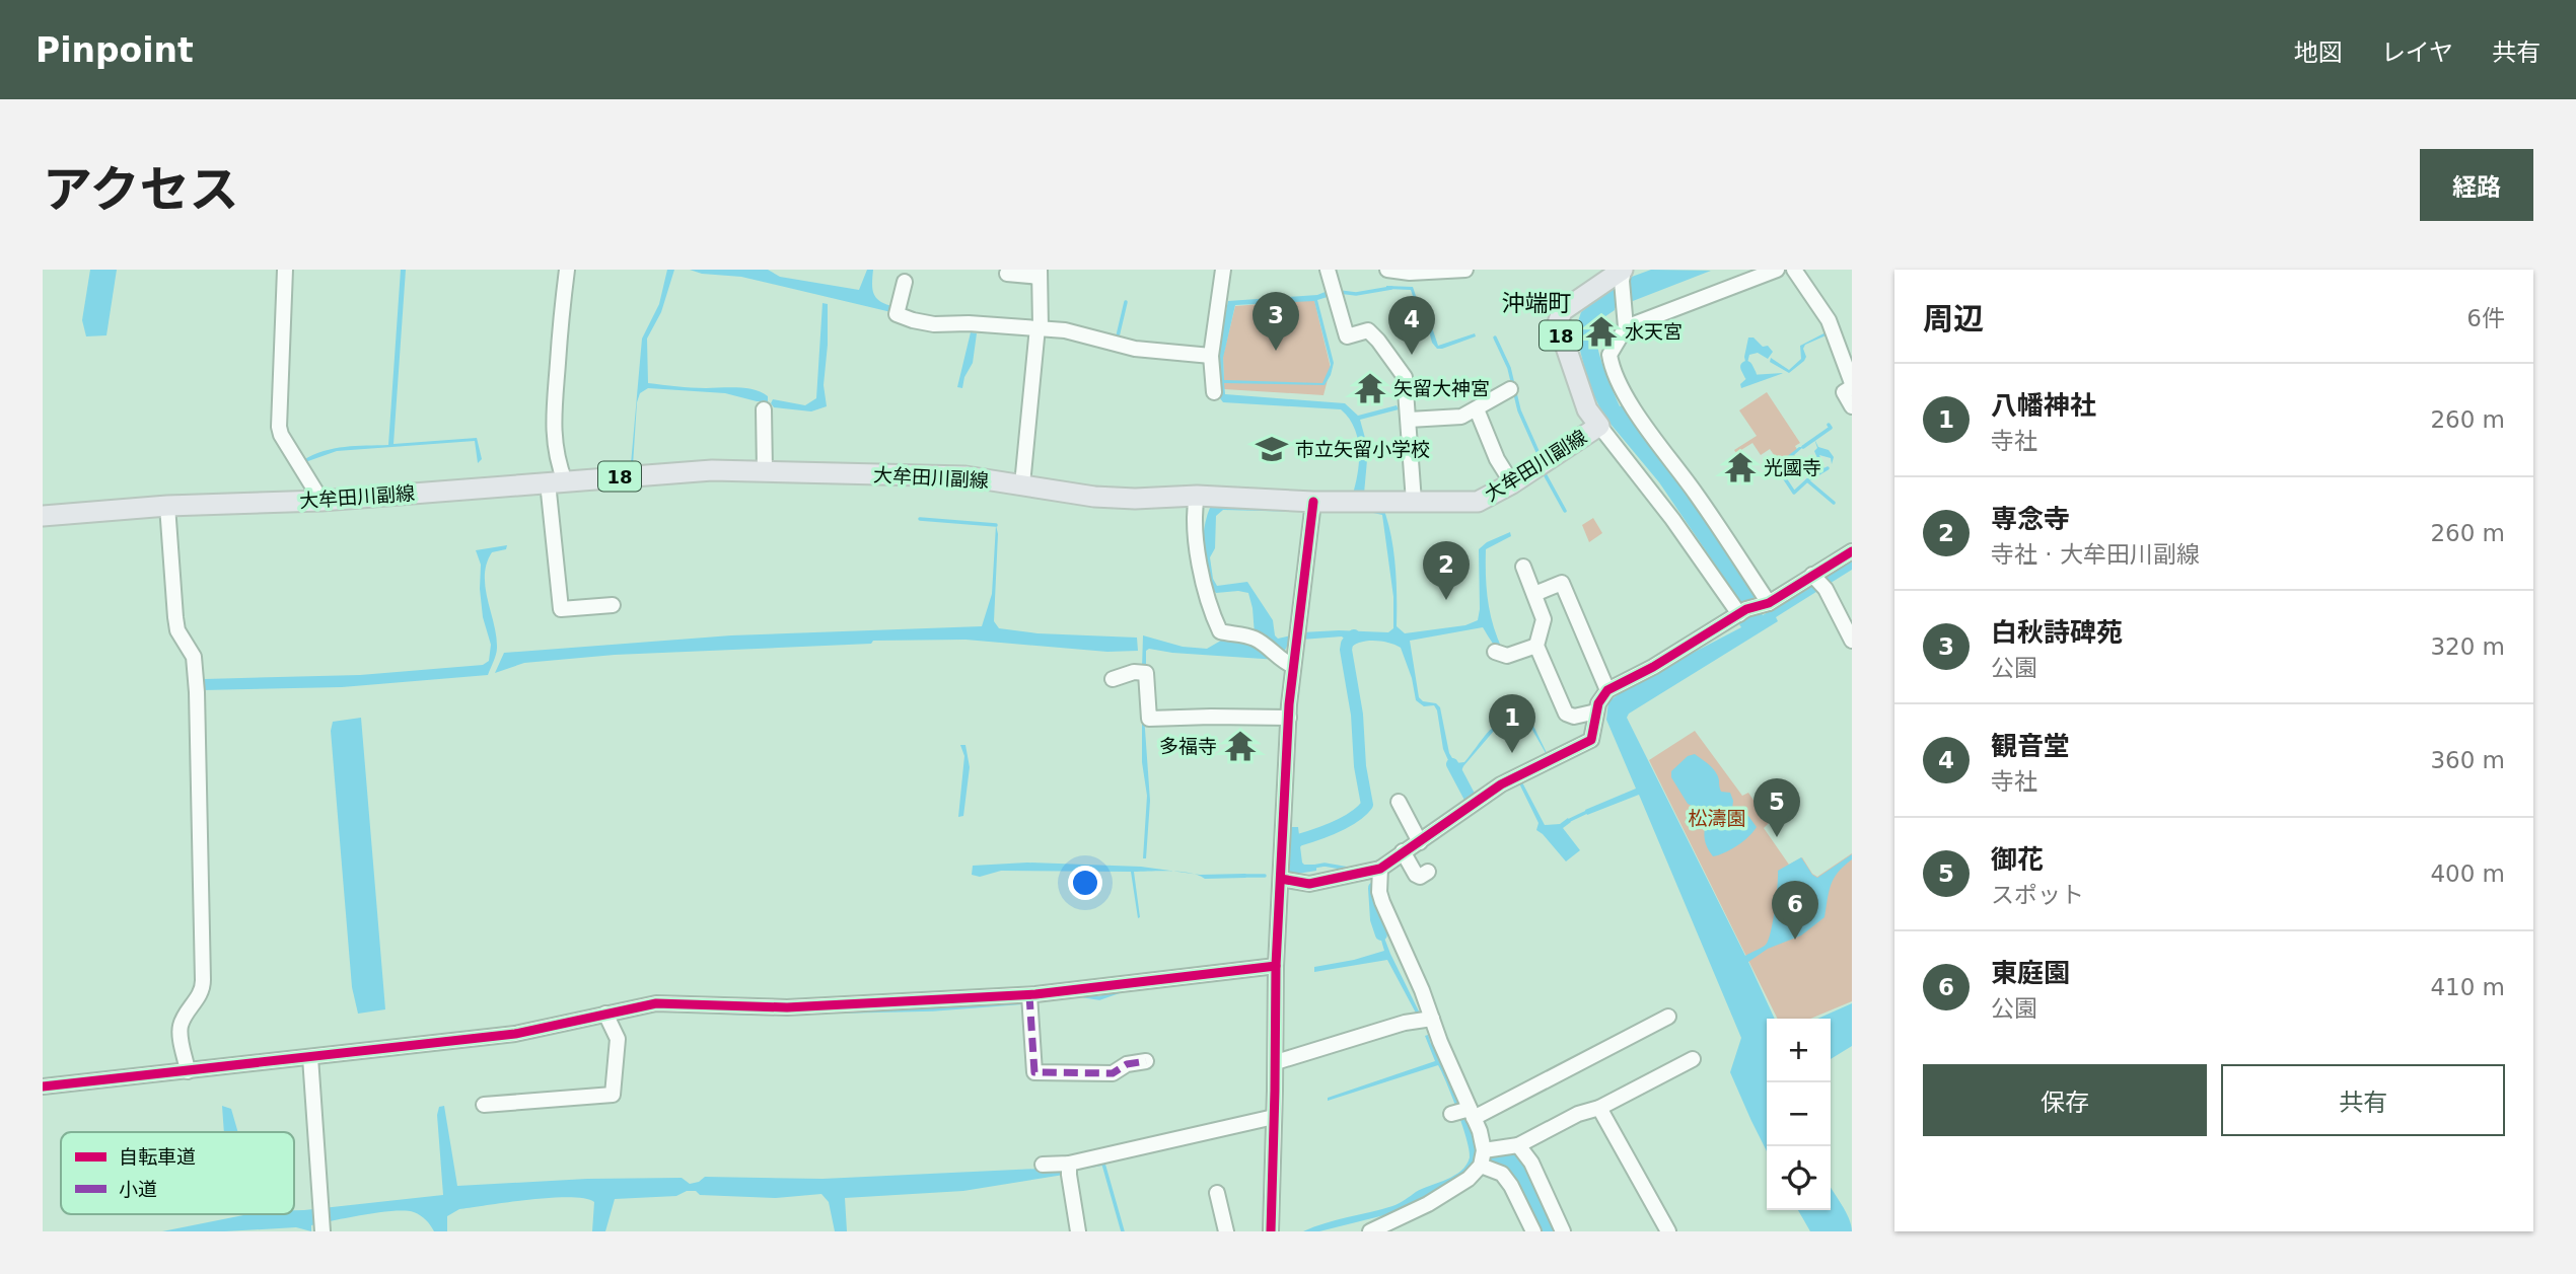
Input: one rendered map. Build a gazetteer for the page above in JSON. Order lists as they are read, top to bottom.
{
  "streets": {
    "main road": ["18", "大牟田川副線"]
  },
  "districts": ["沖端町"],
  "parks": ["松濤園"],
  "places": {
    "temple": [
      "水天宮",
      "矢留大神宮",
      "光國寺",
      "多福寺"
    ],
    "school or university": ["市立矢留小学校"]
  },
  "legend": ["自転車道", "小道"],
  "page": {
    "header": "Pinpoint",
    "nav": ["地図", "レイヤ", "共有"],
    "title": "アクセス",
    "buttons": [
      "経路",
      ["保存", "共有"]
    ],
    "heading": ["周辺", "6件"],
    "pins": [
      "3",
      "4",
      "2",
      "1",
      "5",
      "6"
    ],
    "list": [
      {
        "mark": "1",
        "name": "八幡神社",
        "note": "寺社",
        "value": "260 m"
      },
      {
        "mark": "2",
        "name": "専念寺",
        "note": "寺社 · 大牟田川副線",
        "value": "260 m"
      },
      {
        "mark": "3",
        "name": "白秋詩碑苑",
        "note": "公園",
        "value": "320 m"
      },
      {
        "mark": "4",
        "name": "観音堂",
        "note": "寺社",
        "value": "360 m"
      },
      {
        "mark": "5",
        "name": "御花",
        "note": "スポット",
        "value": "400 m"
      },
      {
        "mark": "6",
        "name": "東庭園",
        "note": "公園",
        "value": "410 m"
      }
    ],
    "map_buttons": ["+", "−"]
  }
}
